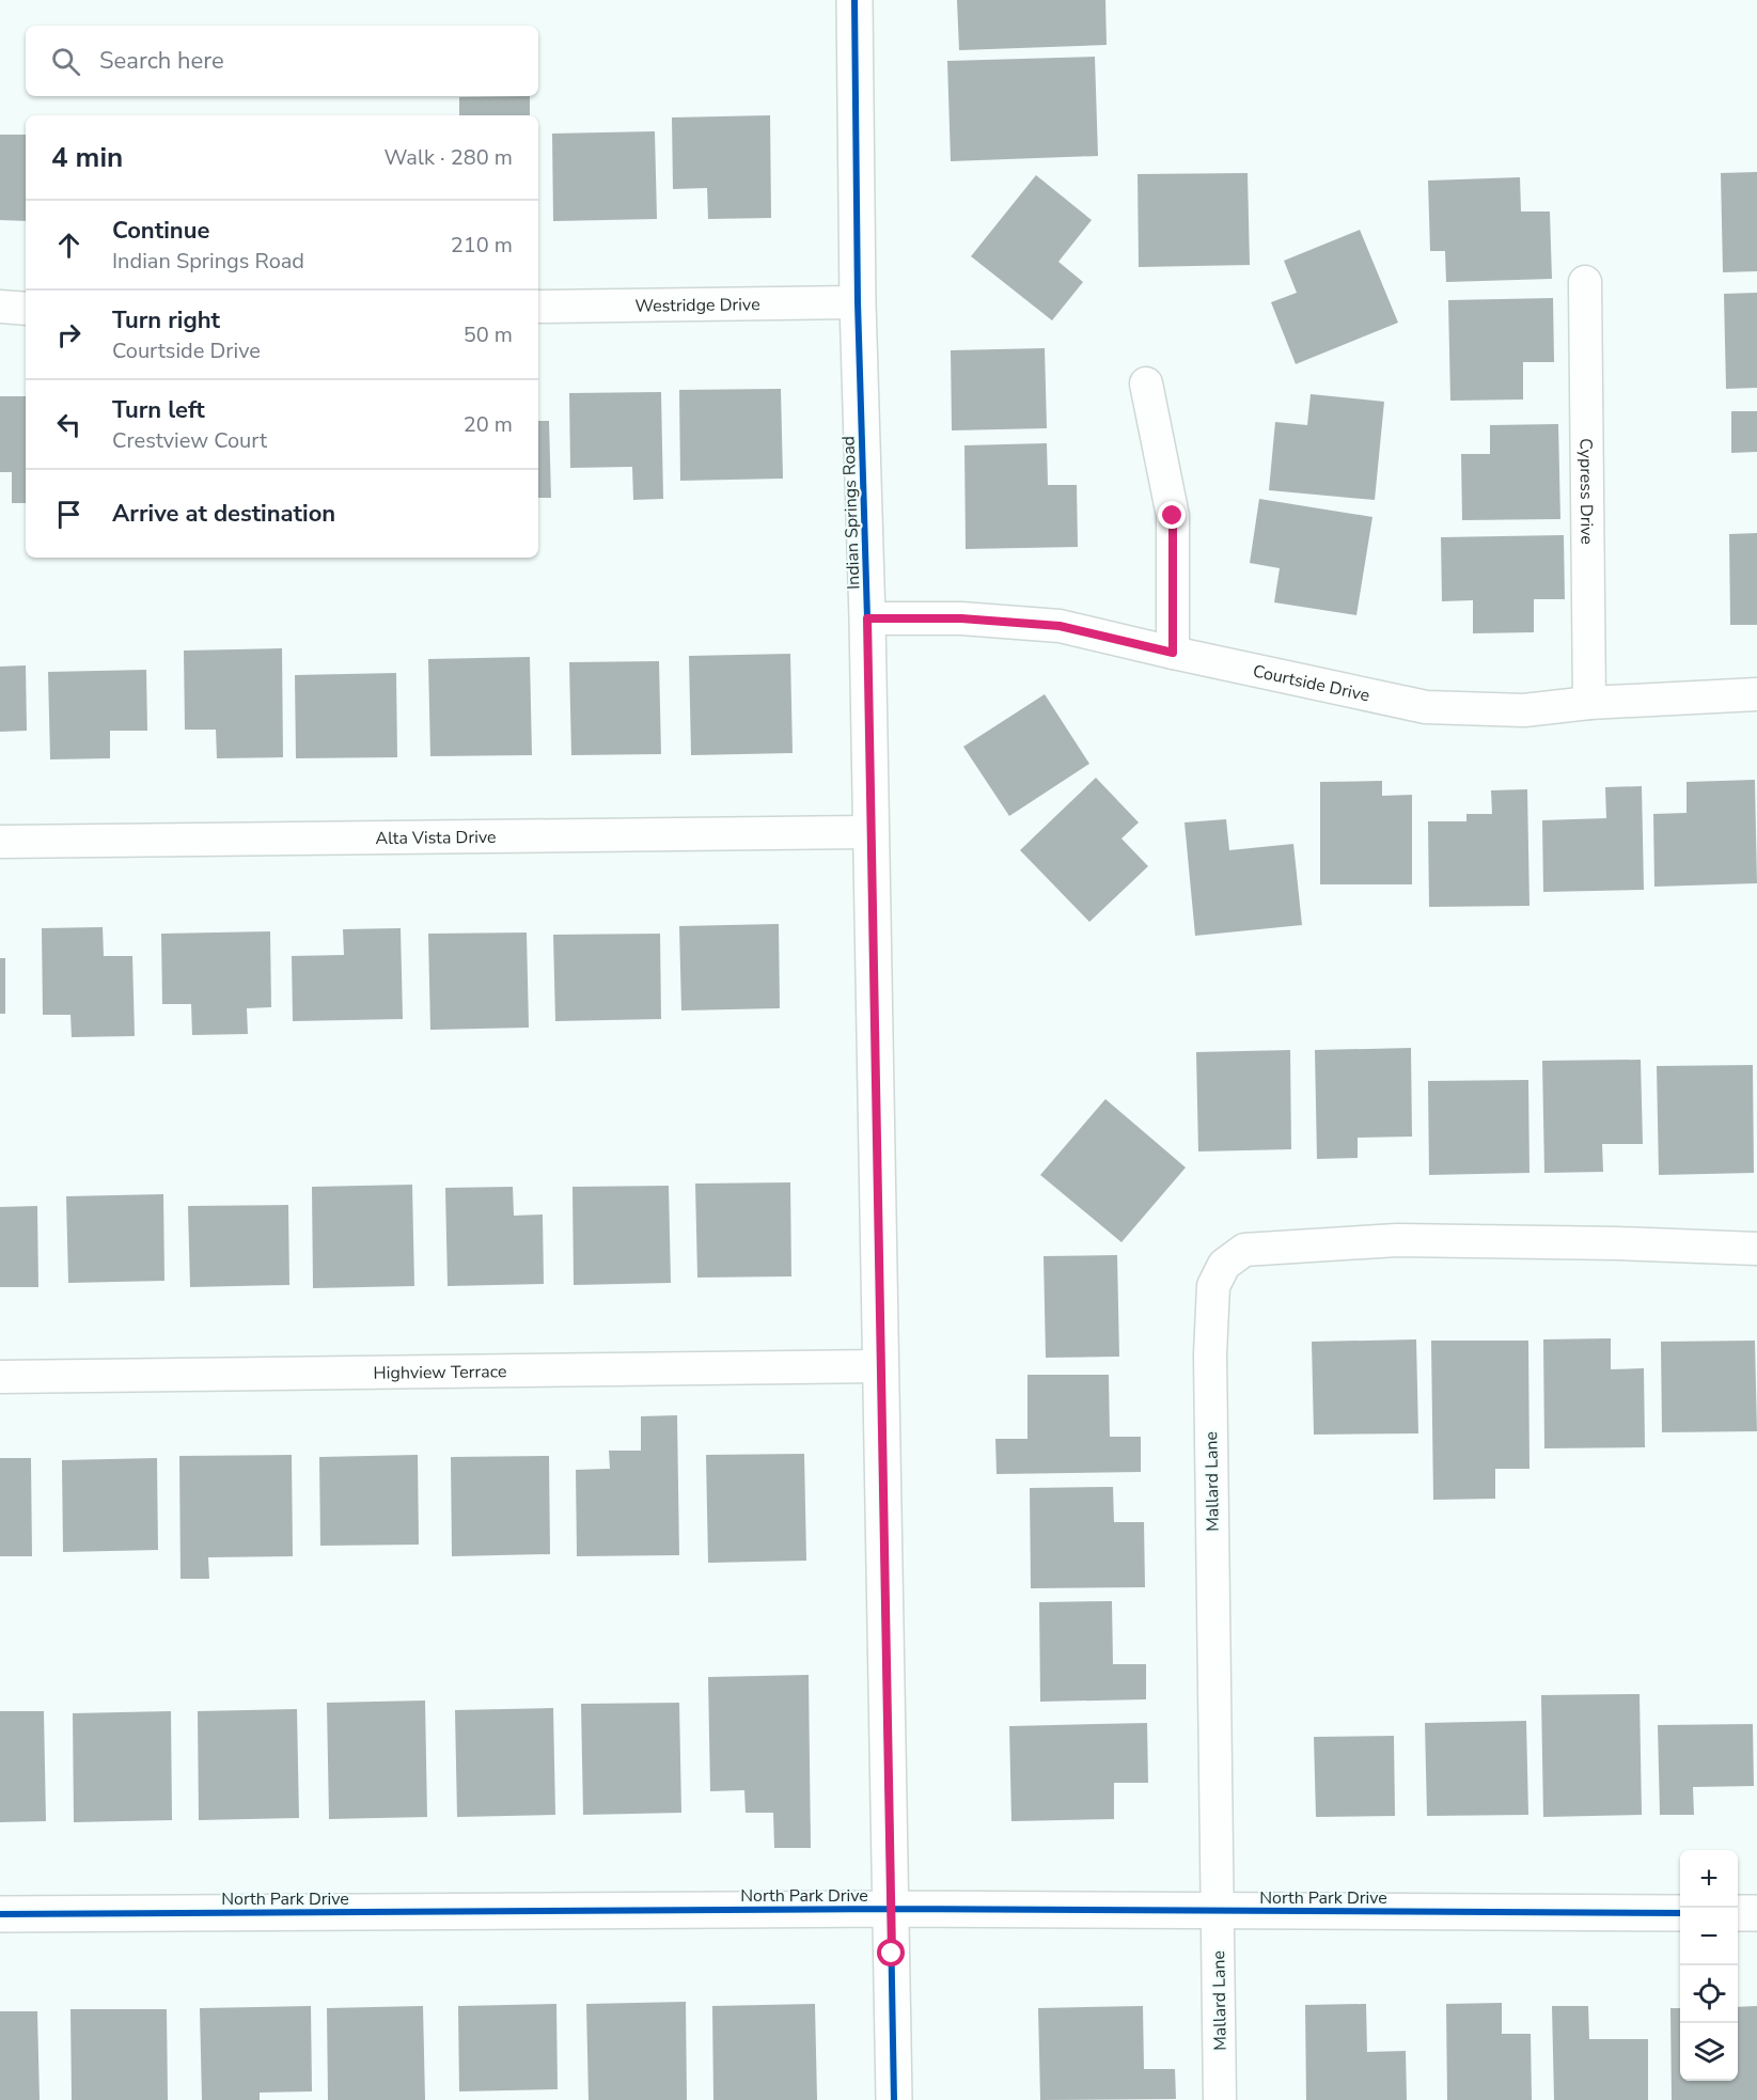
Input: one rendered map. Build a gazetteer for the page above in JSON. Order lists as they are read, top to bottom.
{
  "streets": {
    "street": [
      "Westridge Drive",
      "Cypress Drive",
      "Indian Springs Road",
      "Courtside Drive",
      "Alta Vista Drive",
      "Highview Terrace",
      "Mallard Lane",
      "North Park Drive"
    ]
  },
  "crossings": [
    ["Westridge Drive", "Indian Springs Road"],
    ["Cypress Drive", "Courtside Drive"],
    ["Indian Springs Road", "Courtside Drive"],
    ["Indian Springs Road", "Alta Vista Drive"],
    ["Indian Springs Road", "Highview Terrace"],
    ["Indian Springs Road", "North Park Drive"],
    ["Mallard Lane", "North Park Drive"]
  ],
  "page": {
    "search": "Search here",
    "heading": ["4 min", "Walk · 280 m"],
    "list": [
      ["Continue", "Indian Springs Road", "210 m"],
      ["Turn right", "Courtside Drive", "50 m"],
      ["Turn left", "Crestview Court", "20 m"],
      "Arrive at destination"
    ],
    "map_buttons": ["+", "−"]
  }
}
